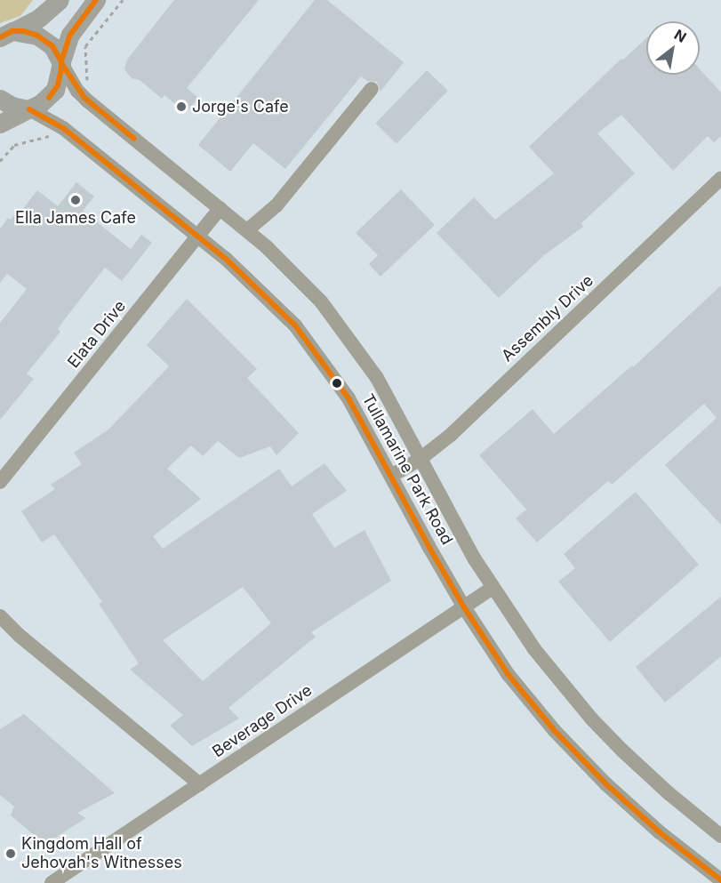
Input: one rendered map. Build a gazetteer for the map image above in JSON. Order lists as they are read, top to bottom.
{
  "streets": {
    "street": [
      "Assembly Drive",
      "Elata Drive",
      "Tullamarine Park Road",
      "Beverage Drive"
    ]
  },
  "crossings": [
    ["Assembly Drive", "Tullamarine Park Road"],
    ["Elata Drive", "Tullamarine Park Road"],
    ["Tullamarine Park Road", "Beverage Drive"]
  ],
  "places": ["Jorge's Cafe", "Ella James Cafe", "Kingdom Hall of Jehovah's Witnesses"],
  "north": "top right"
}
